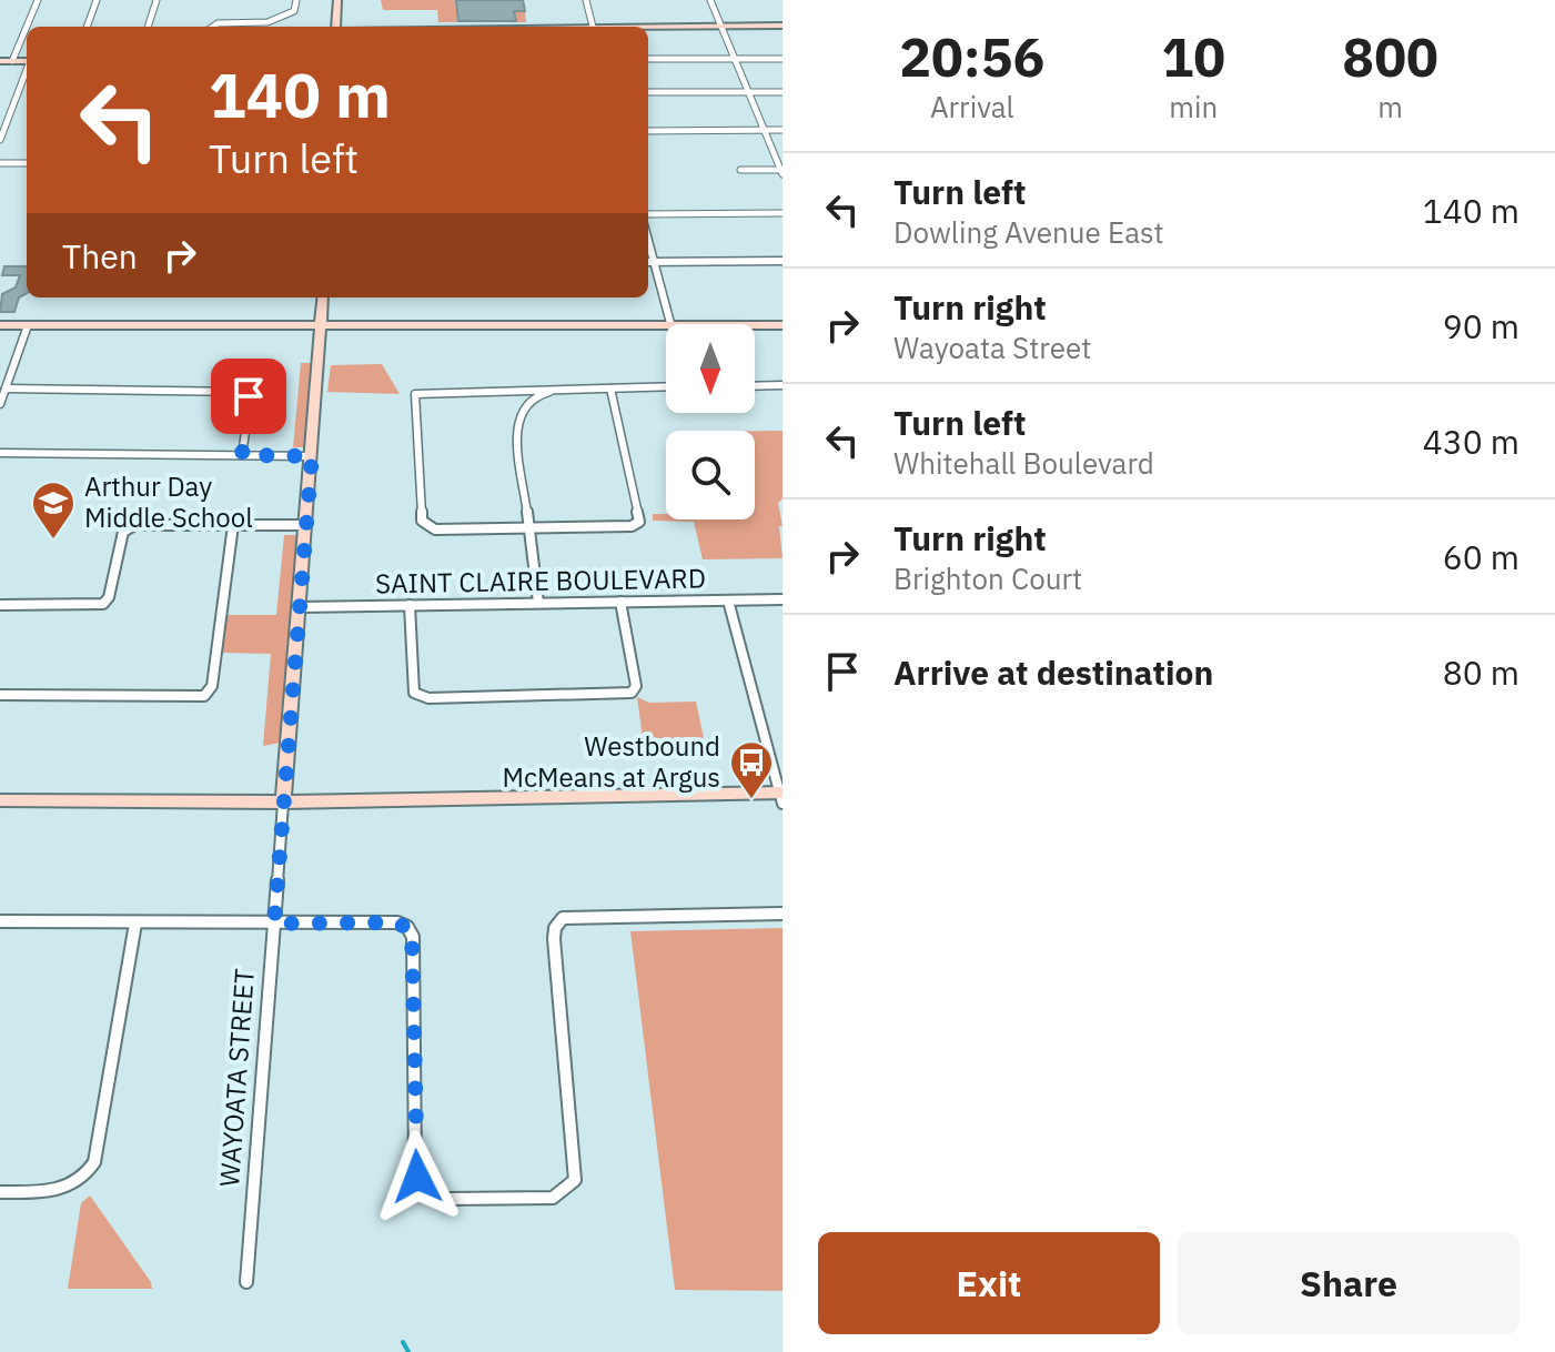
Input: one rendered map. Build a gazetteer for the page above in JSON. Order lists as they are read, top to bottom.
{
  "streets": {
    "street": ["SAINT CLAIRE BOULEVARD", "WAYOATA STREET"]
  },
  "crossings": [
    ["SAINT CLAIRE BOULEVARD", "WAYOATA STREET"]
  ],
  "places": {
    "school or university": ["Arthur Day Middle School"],
    "bus stop": ["Westbound McMeans at Argus"]
  },
  "north": "bottom",
  "page": {
    "eta": [
      "20:56",
      "Arrival",
      "10",
      "min",
      "800",
      "m"
    ],
    "turn": ["140 m", "Turn left"],
    "list": [
      {
        "name": "Turn left",
        "note": "Dowling Avenue East",
        "value": "140 m"
      },
      {
        "name": "Turn right",
        "note": "Wayoata Street",
        "value": "90 m"
      },
      {
        "name": "Turn left",
        "note": "Whitehall Boulevard",
        "value": "430 m"
      },
      {
        "name": "Turn right",
        "note": "Brighton Court",
        "value": "60 m"
      },
      {
        "name": "Arrive at destination",
        "value": "80 m"
      }
    ],
    "then": "Then",
    "buttons": ["Exit", "Share"]
  }
}
